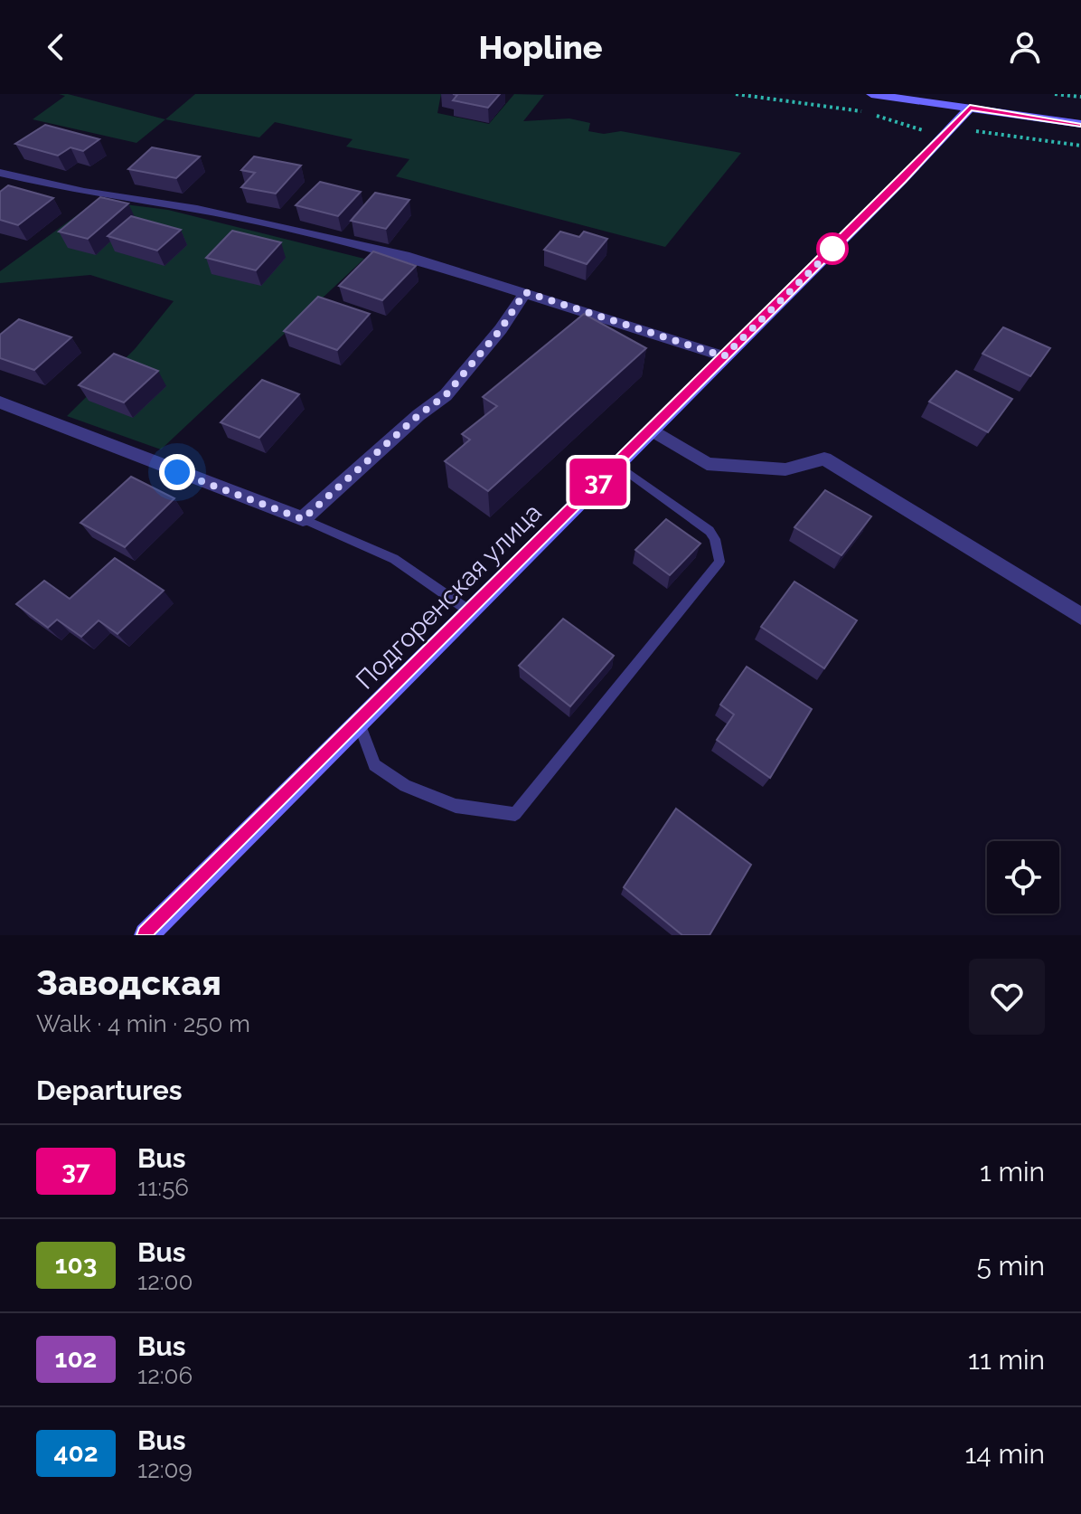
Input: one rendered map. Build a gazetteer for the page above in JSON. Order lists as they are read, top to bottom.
{
  "streets": {
    "street": ["Подгоренская улица"]
  },
  "lines": ["bus line 37"],
  "page": {
    "header": "Hopline",
    "on_map": "37",
    "heading": [
      ["Заводская", "Walk · 4 min · 250 m"],
      "Departures"
    ],
    "list": [
      {
        "mark": "37",
        "name": "Bus",
        "note": "11:56",
        "value": "1 min"
      },
      {
        "mark": "103",
        "name": "Bus",
        "note": "12:00",
        "value": "5 min"
      },
      {
        "mark": "102",
        "name": "Bus",
        "note": "12:06",
        "value": "11 min"
      },
      {
        "mark": "402",
        "name": "Bus",
        "note": "12:09",
        "value": "14 min"
      }
    ]
  }
}
